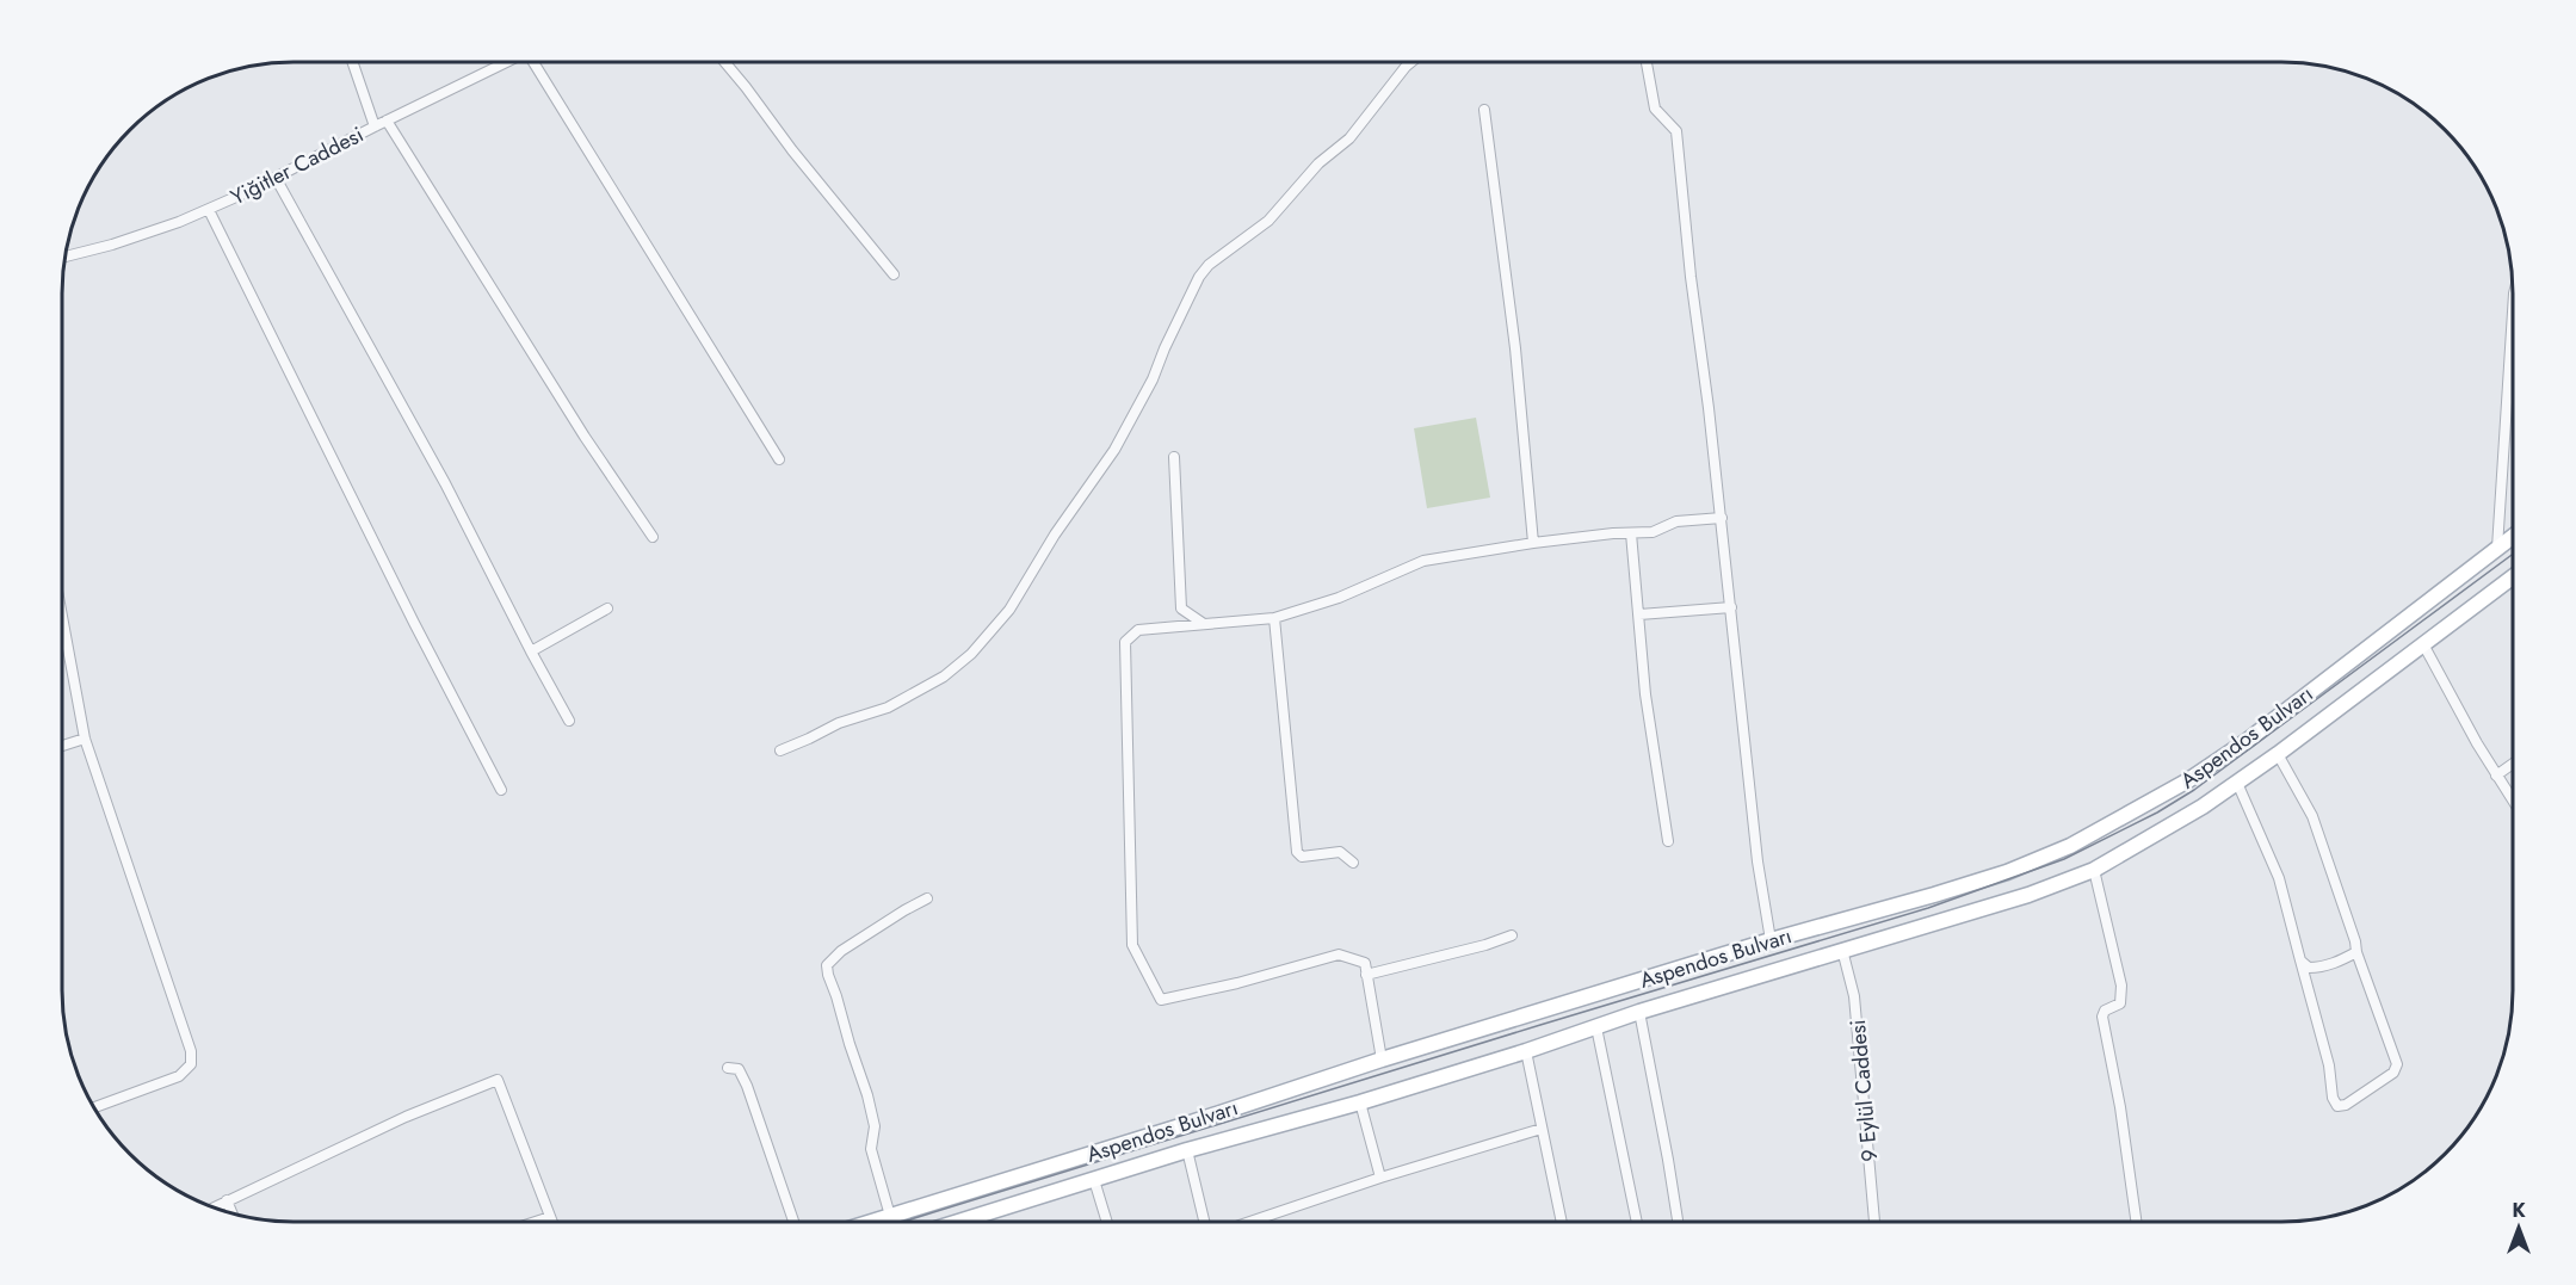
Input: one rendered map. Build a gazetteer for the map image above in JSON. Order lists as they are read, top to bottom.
{
  "streets": {
    "main road": ["Aspendos Bulvarı"],
    "street": ["Yiğitler Caddesi", "9 Eylül Caddesi"]
  },
  "crossings": [
    ["Aspendos Bulvarı", "9 Eylül Caddesi"]
  ],
  "north": "top"
}
